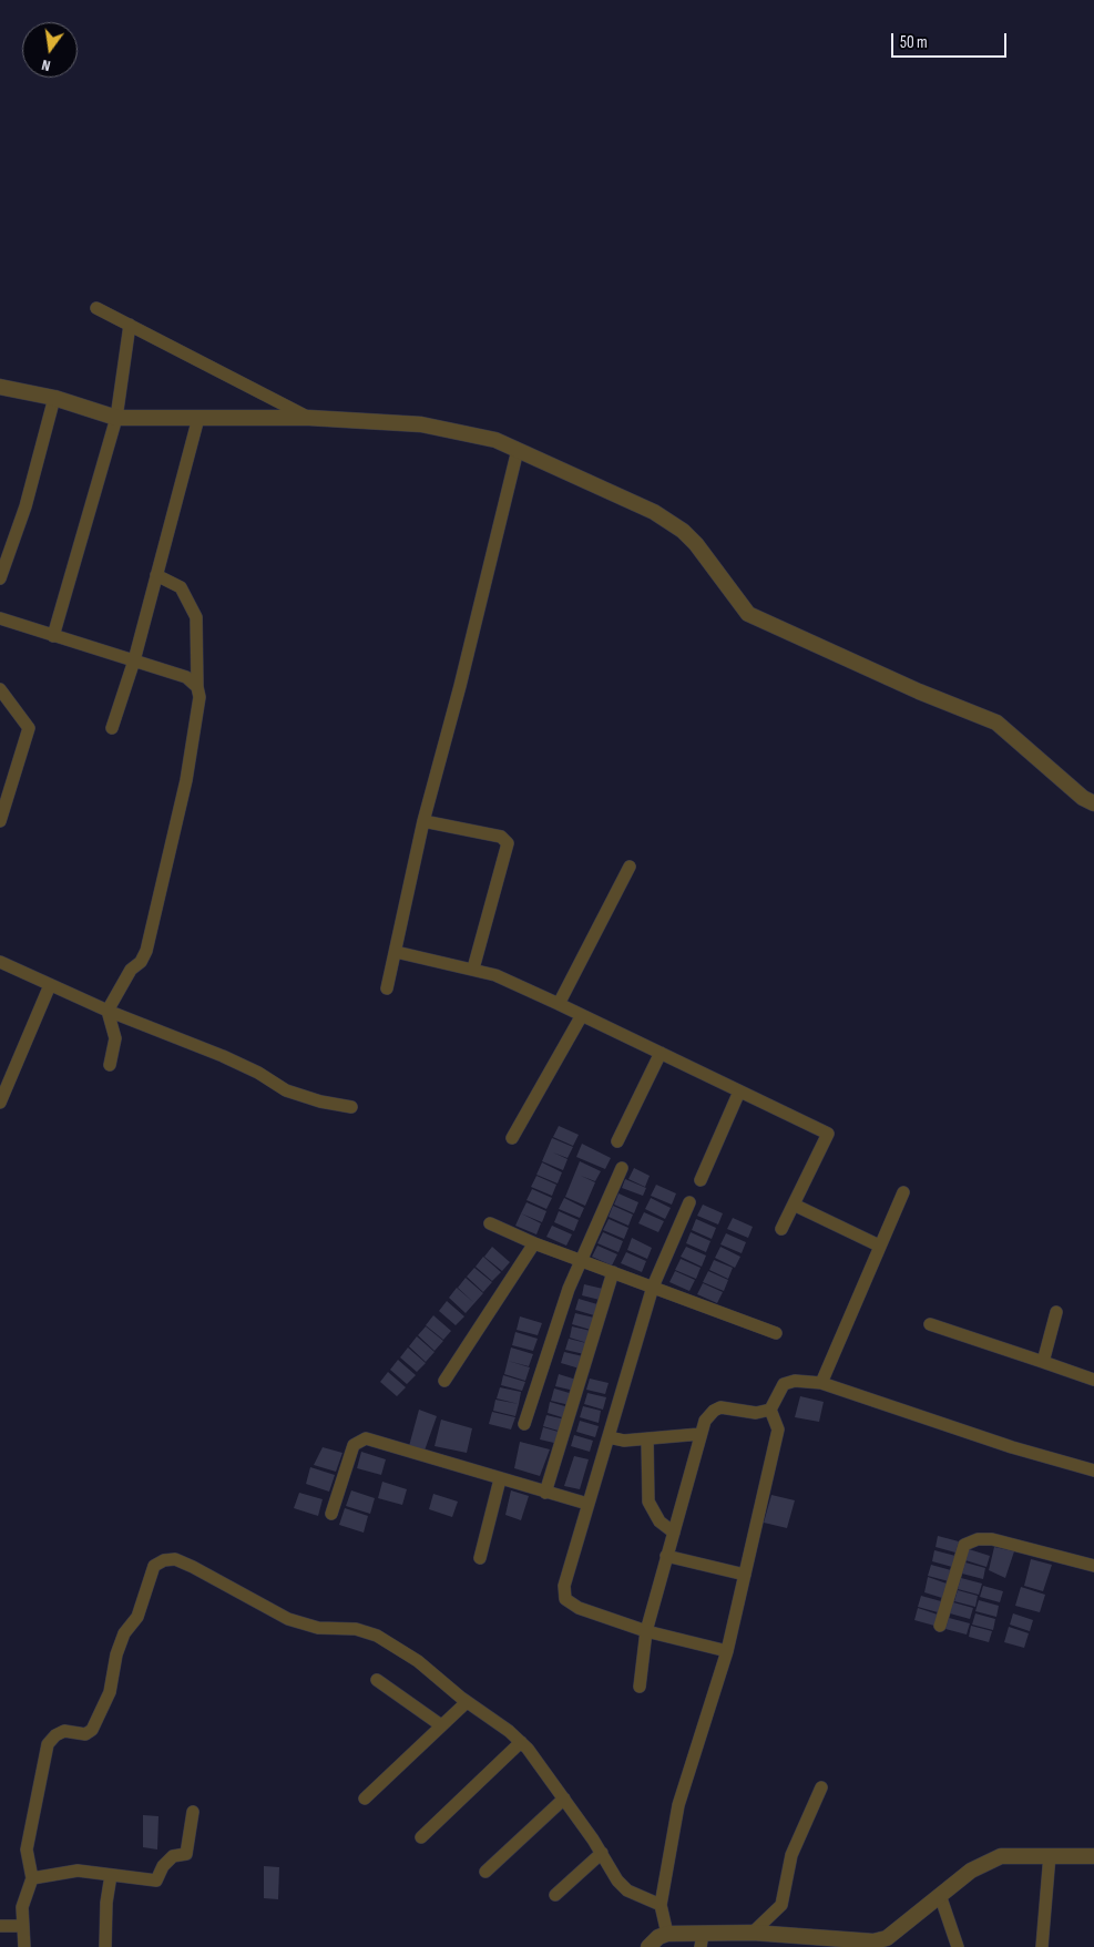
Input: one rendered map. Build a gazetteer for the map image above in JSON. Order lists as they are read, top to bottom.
{
  "scale_bar": "50 m",
  "north": "bottom"
}
